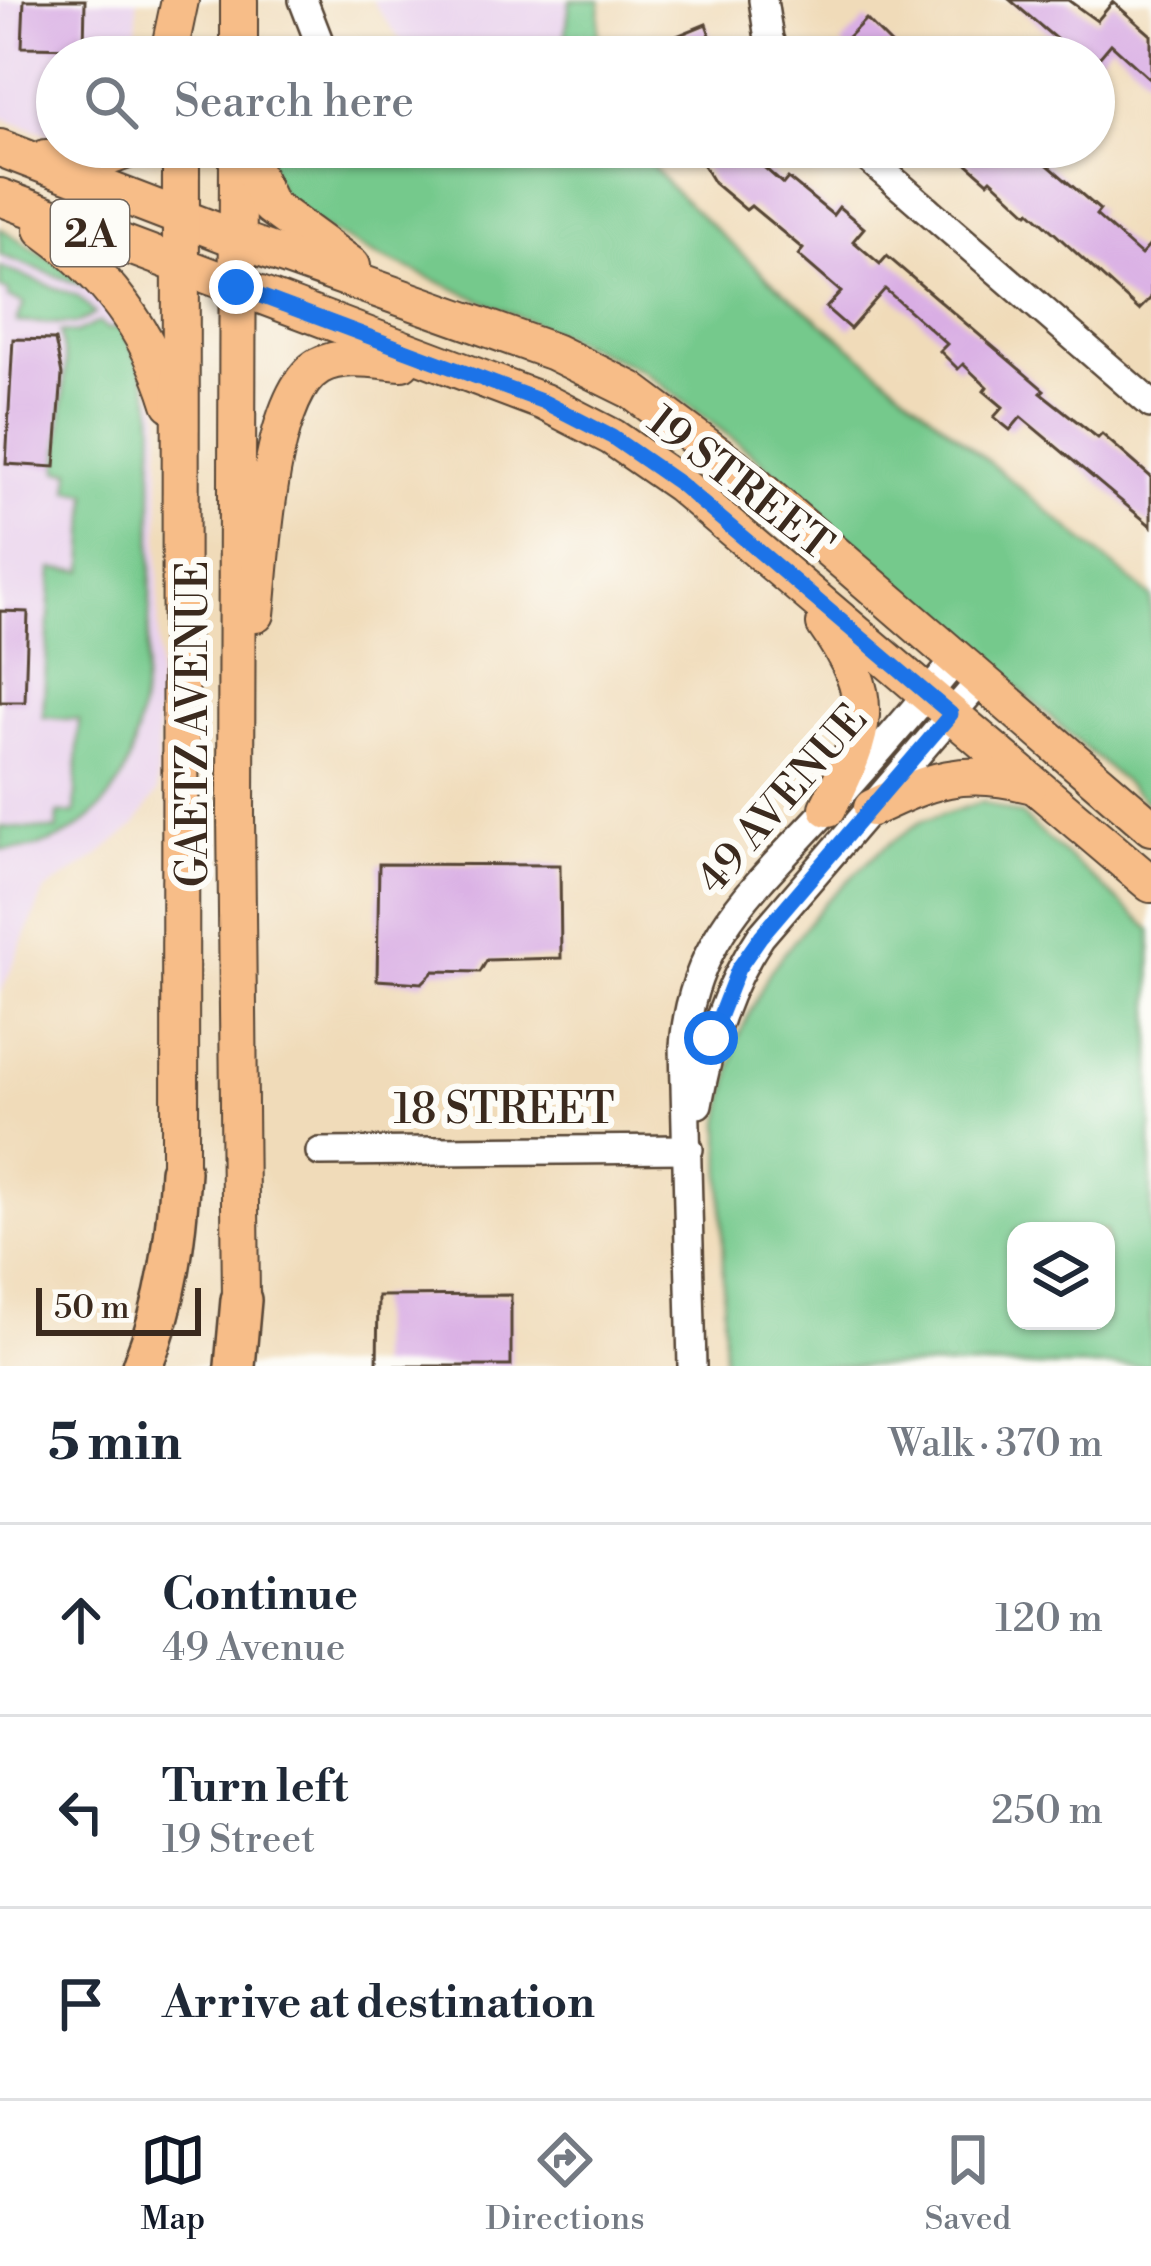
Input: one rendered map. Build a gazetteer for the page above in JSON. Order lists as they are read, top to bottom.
{
  "streets": {
    "main road": ["2A", "19 STREET", "GAETZ AVENUE"],
    "street": ["49 AVENUE", "18 STREET"]
  },
  "crossings": [
    ["19 STREET", "GAETZ AVENUE"],
    ["19 STREET", "49 AVENUE"],
    ["49 AVENUE", "18 STREET"]
  ],
  "scale_bar": "50 m",
  "page": {
    "search": "Search here",
    "scale": "50 m",
    "heading": ["5 min", "Walk · 370 m"],
    "list": [
      ["Continue", "49 Avenue", "120 m"],
      ["Turn left", "19 Street", "250 m"],
      "Arrive at destination"
    ],
    "nav": ["Map", "Directions", "Saved"]
  }
}
